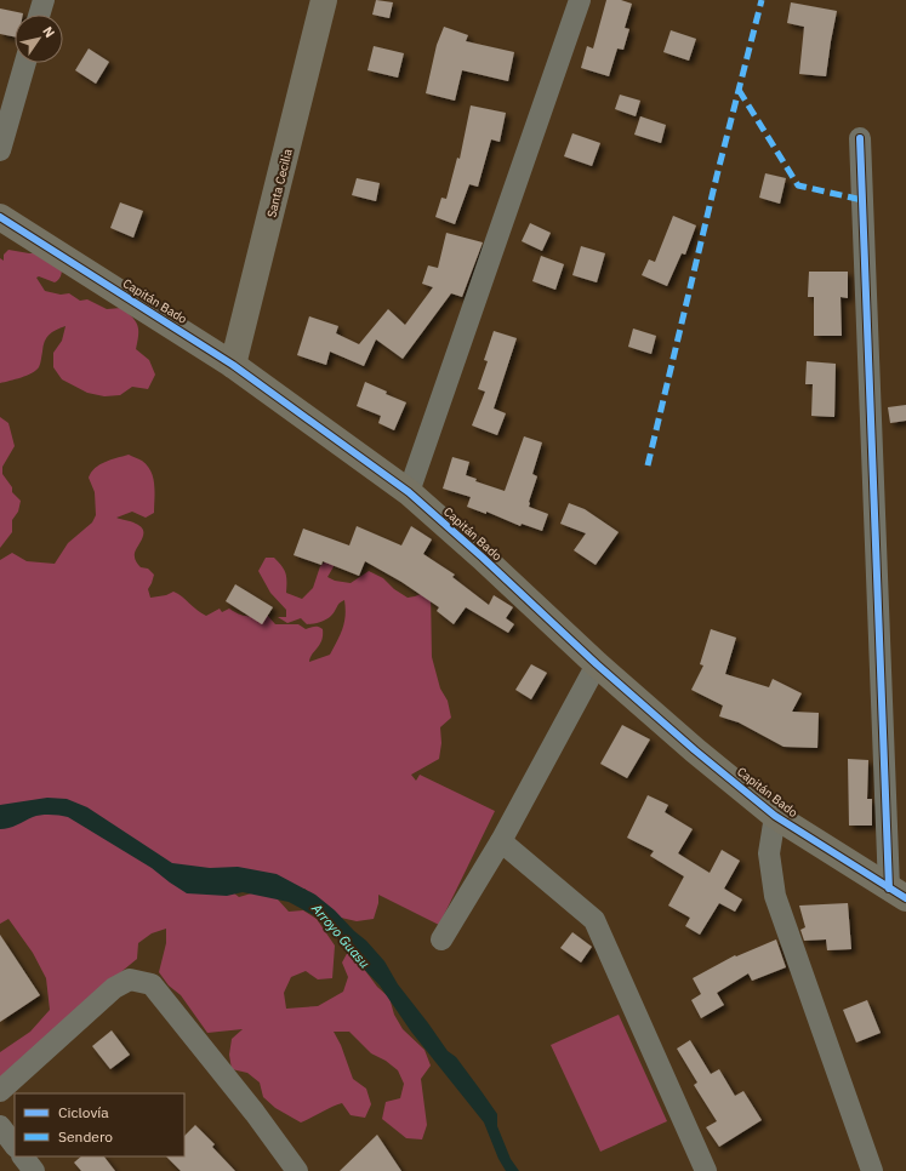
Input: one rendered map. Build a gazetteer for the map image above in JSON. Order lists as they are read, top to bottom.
{
  "streets": {
    "street": ["Santa Cecilia", "Capitán Bado"]
  },
  "crossings": [
    ["Santa Cecilia", "Capitán Bado"]
  ],
  "water": ["Arroyo Guasu"],
  "legend": ["Ciclovía", "Sendero"],
  "north": "top right"
}
